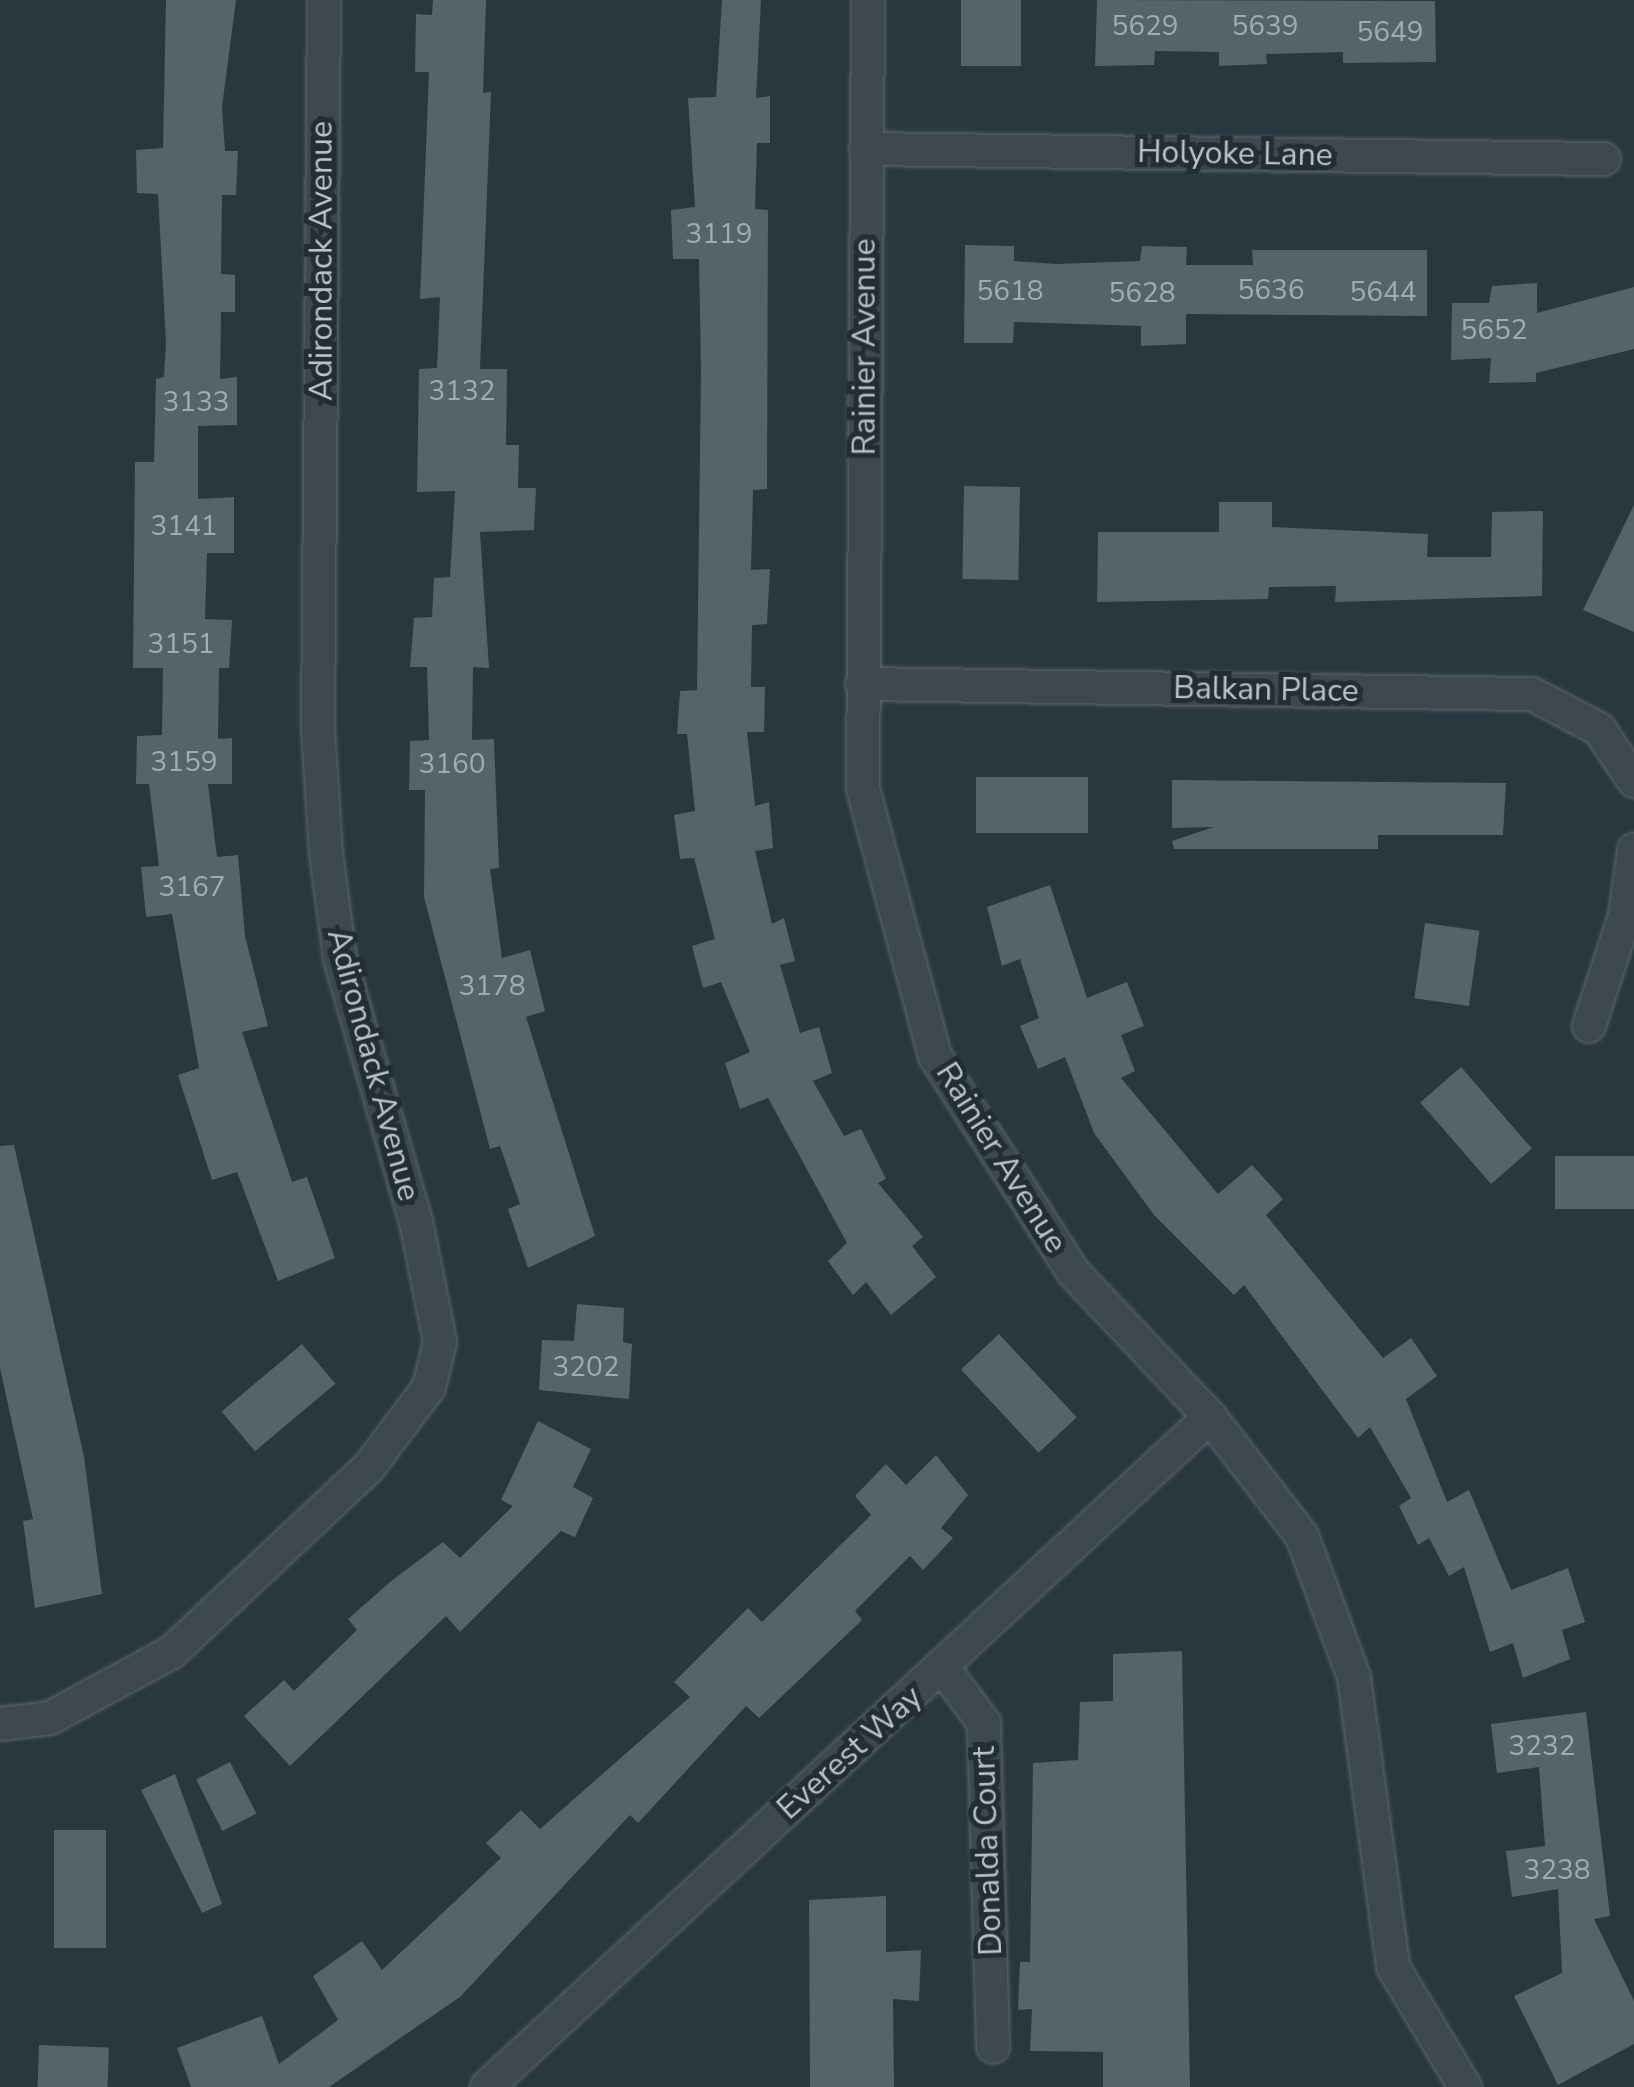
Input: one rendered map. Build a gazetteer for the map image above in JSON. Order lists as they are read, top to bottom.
{
  "streets": {
    "street": [
      "Holyoke Lane",
      "Adirondack Avenue",
      "Rainier Avenue",
      "Balkan Place",
      "Everest Way",
      "Donalda Court"
    ]
  },
  "crossings": [
    ["Holyoke Lane", "Rainier Avenue"],
    ["Rainier Avenue", "Balkan Place"],
    ["Rainier Avenue", "Everest Way"],
    ["Everest Way", "Donalda Court"]
  ],
  "house_numbers": [
    "5629",
    "5639",
    "5649",
    "3119",
    "5636",
    "5618",
    "5644",
    "5628",
    "5652",
    "3132",
    "3133",
    "3141",
    "3151",
    "3159",
    "3160",
    "3167",
    "3178",
    "3202",
    "3232",
    "3238"
  ]
}
